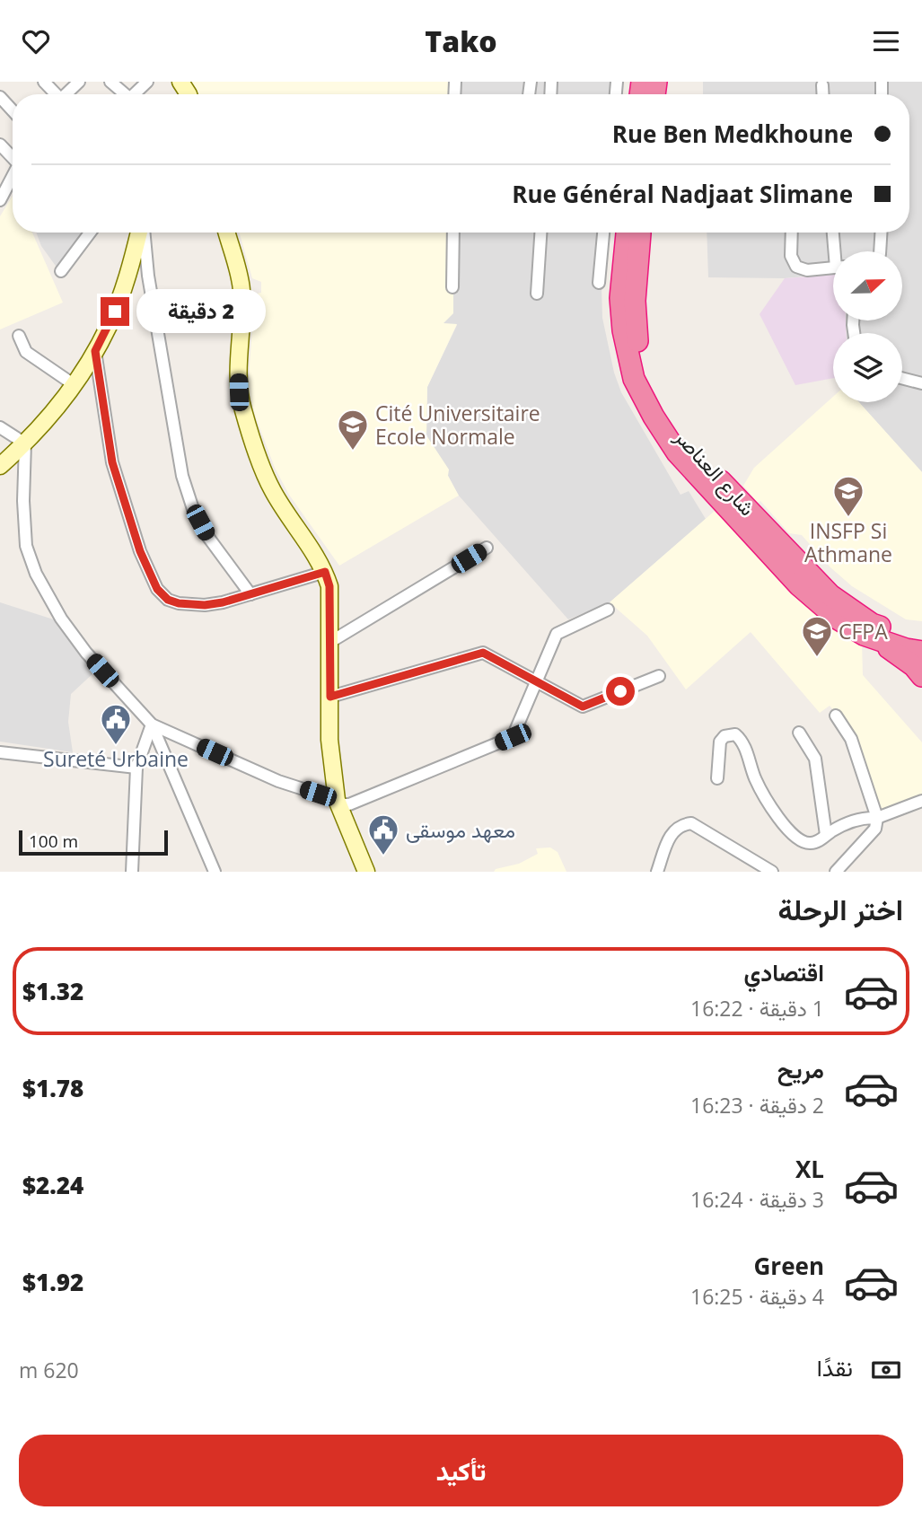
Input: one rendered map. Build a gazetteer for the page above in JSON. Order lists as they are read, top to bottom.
{
  "streets": {
    "highway": ["شارع العناصر"]
  },
  "places": {
    "school or university": ["Cité Universitaire Ecole Normale", "INSFP Si Athmane", "CFPA"],
    "public building": ["Sureté Urbaine", "معهد موسقى"]
  },
  "scale_bar": "100 m",
  "north": "right",
  "page": {
    "header": "Tako",
    "banner": ["Rue Ben Medkhoune", "Rue Général Nadjaat Slimane"],
    "bubble": "2 دقيقة",
    "scale": "100 m",
    "heading": "اختر الرحلة",
    "list": [
      {
        "name": "اقتصادي",
        "note": "1 دقيقة · 16:22",
        "value": "$1.32"
      },
      {
        "name": "مريح",
        "note": "2 دقيقة · 16:23",
        "value": "$1.78"
      },
      {
        "name": "XL",
        "note": "3 دقيقة · 16:24",
        "value": "$2.24"
      },
      {
        "name": "Green",
        "note": "4 دقيقة · 16:25",
        "value": "$1.92"
      }
    ],
    "pay": ["نقدًا", "620 m"],
    "buttons": "تأكيد"
  }
}
